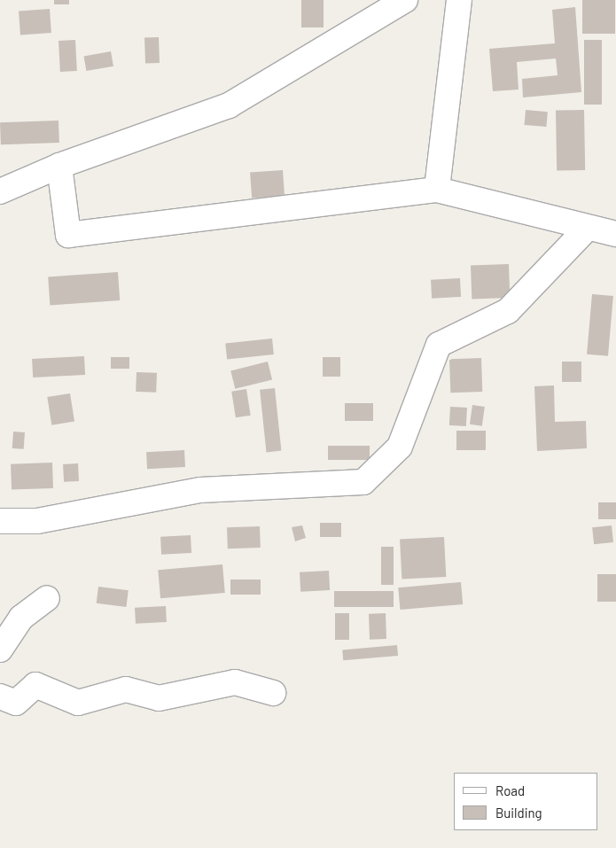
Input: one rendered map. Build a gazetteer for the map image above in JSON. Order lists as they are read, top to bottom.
{
  "legend": ["Road", "Building"]
}
